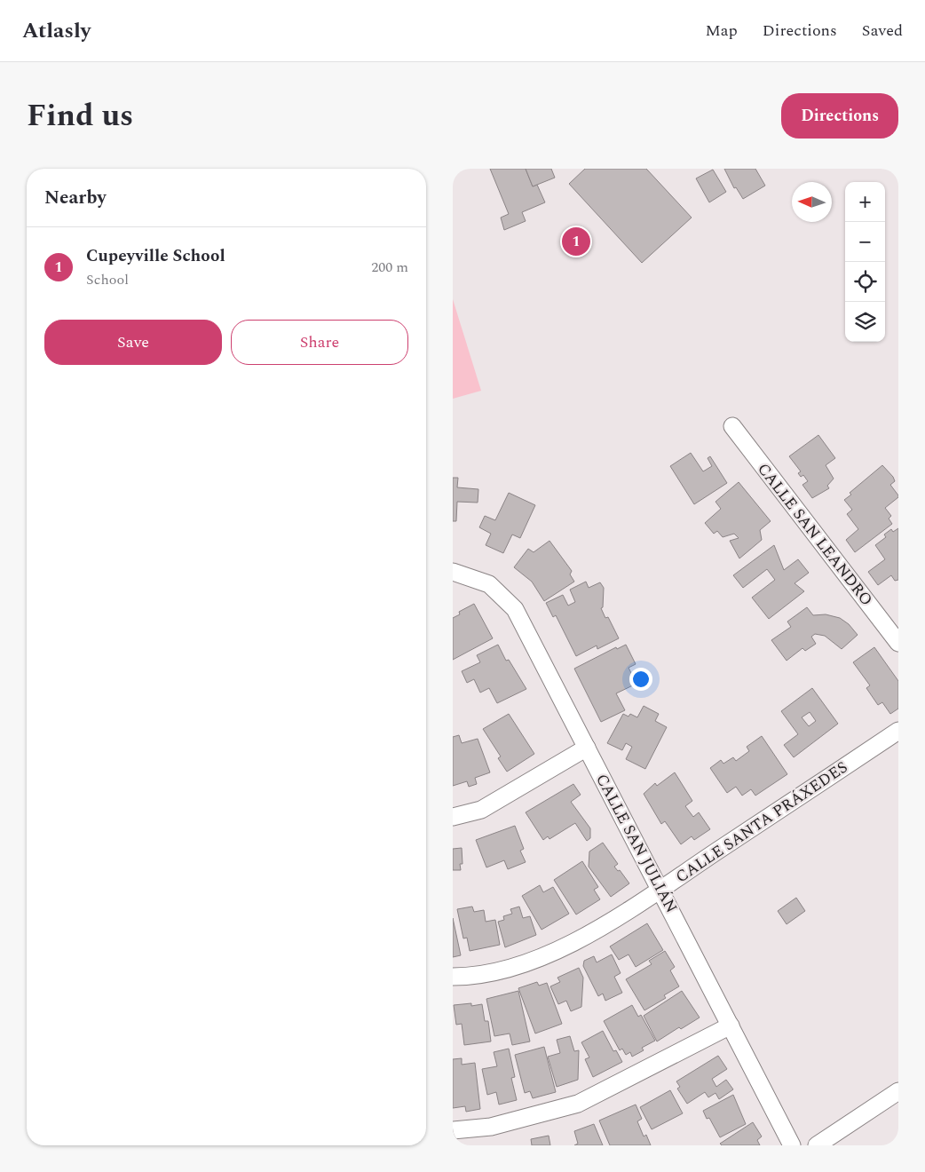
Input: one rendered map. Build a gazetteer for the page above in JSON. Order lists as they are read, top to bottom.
{
  "streets": {
    "street": ["CALLE SAN LEANDRO", "CALLE SANTA PRÁXEDES", "CALLE SAN JULIÁN"]
  },
  "crossings": [
    ["CALLE SANTA PRÁXEDES", "CALLE SAN JULIÁN"]
  ],
  "north": "left",
  "page": {
    "header": "Atlasly",
    "nav": ["Map", "Directions", "Saved"],
    "title": "Find us",
    "buttons": [
      "Directions",
      ["Save", "Share"]
    ],
    "heading": "Nearby",
    "map_buttons": ["+", "−"],
    "pins": "1",
    "list": [
      {
        "mark": "1",
        "name": "Cupeyville School",
        "note": "School",
        "value": "200 m"
      }
    ]
  }
}
